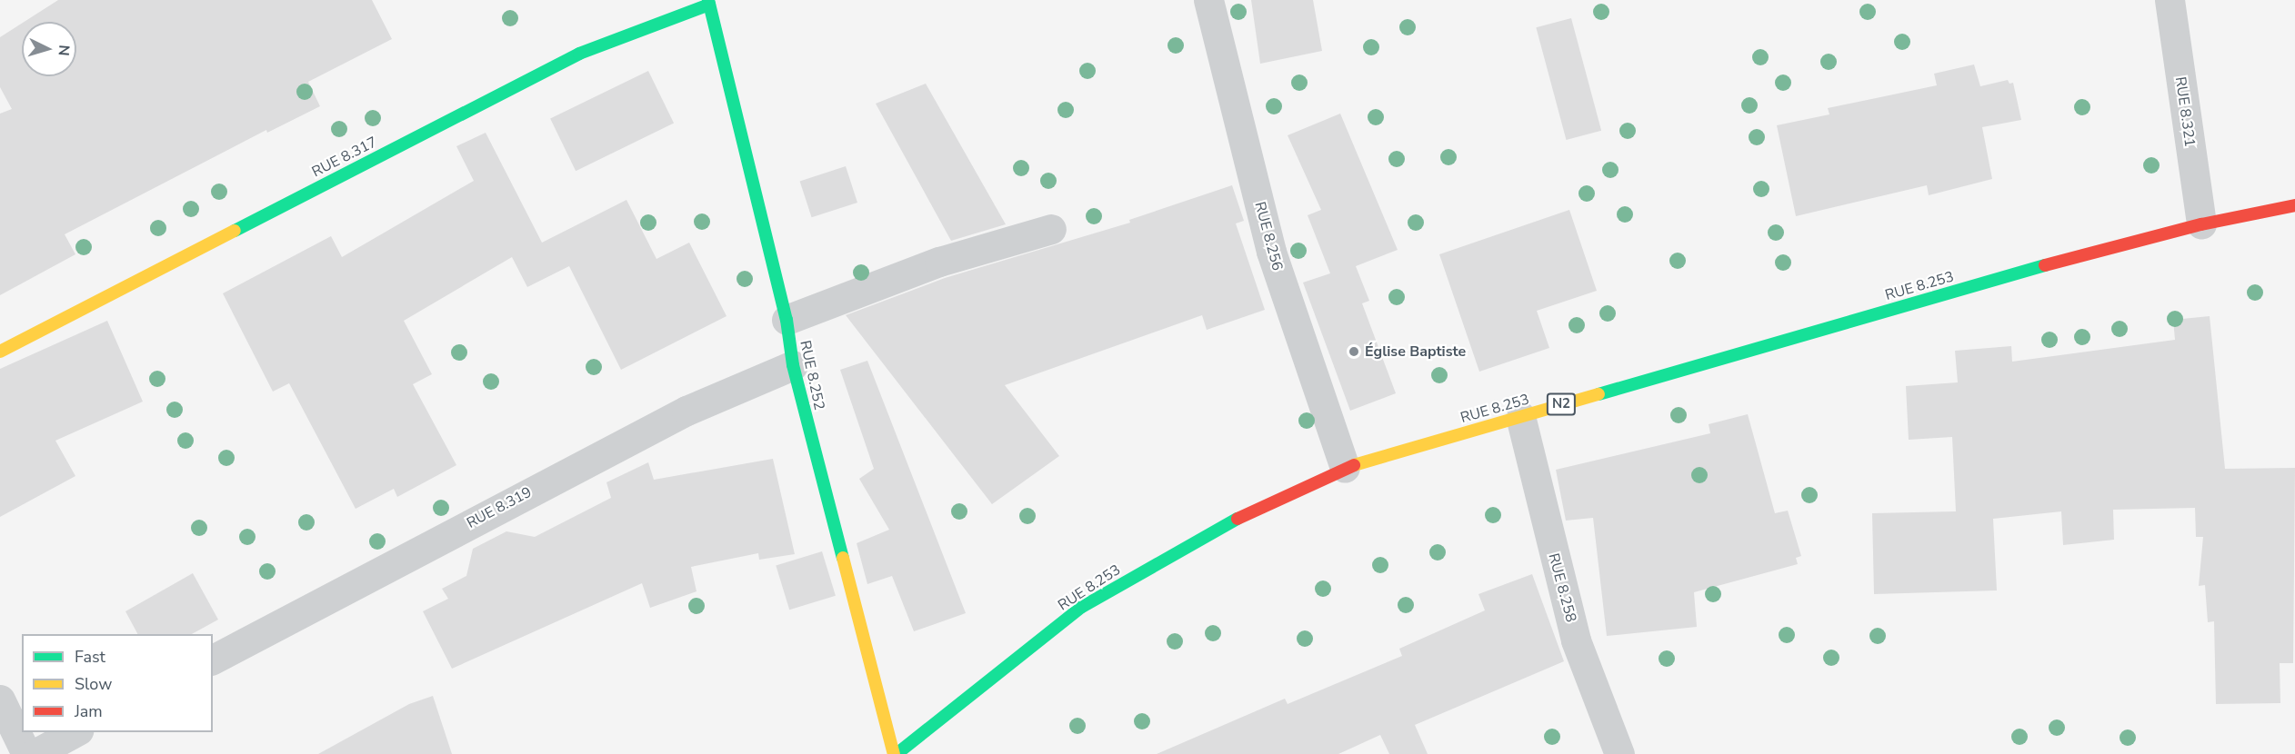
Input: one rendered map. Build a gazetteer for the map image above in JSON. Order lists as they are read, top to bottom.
{
  "streets": {
    "main road": [
      "RUE 8.317",
      "RUE 8.253",
      "RUE 8.252",
      "N2"
    ],
    "street": [
      "RUE 8.321",
      "RUE 8.256",
      "RUE 8.319",
      "RUE 8.258"
    ]
  },
  "crossings": [
    ["RUE 8.321", "RUE 8.253"],
    ["RUE 8.317", "RUE 8.252"],
    ["RUE 8.256", "RUE 8.253"],
    ["RUE 8.253", "RUE 8.252"],
    ["RUE 8.253", "RUE 8.258"],
    ["RUE 8.252", "RUE 8.319"]
  ],
  "places": ["Église Baptiste"],
  "legend": ["Fast", "Slow", "Jam"],
  "north": "right"
}
